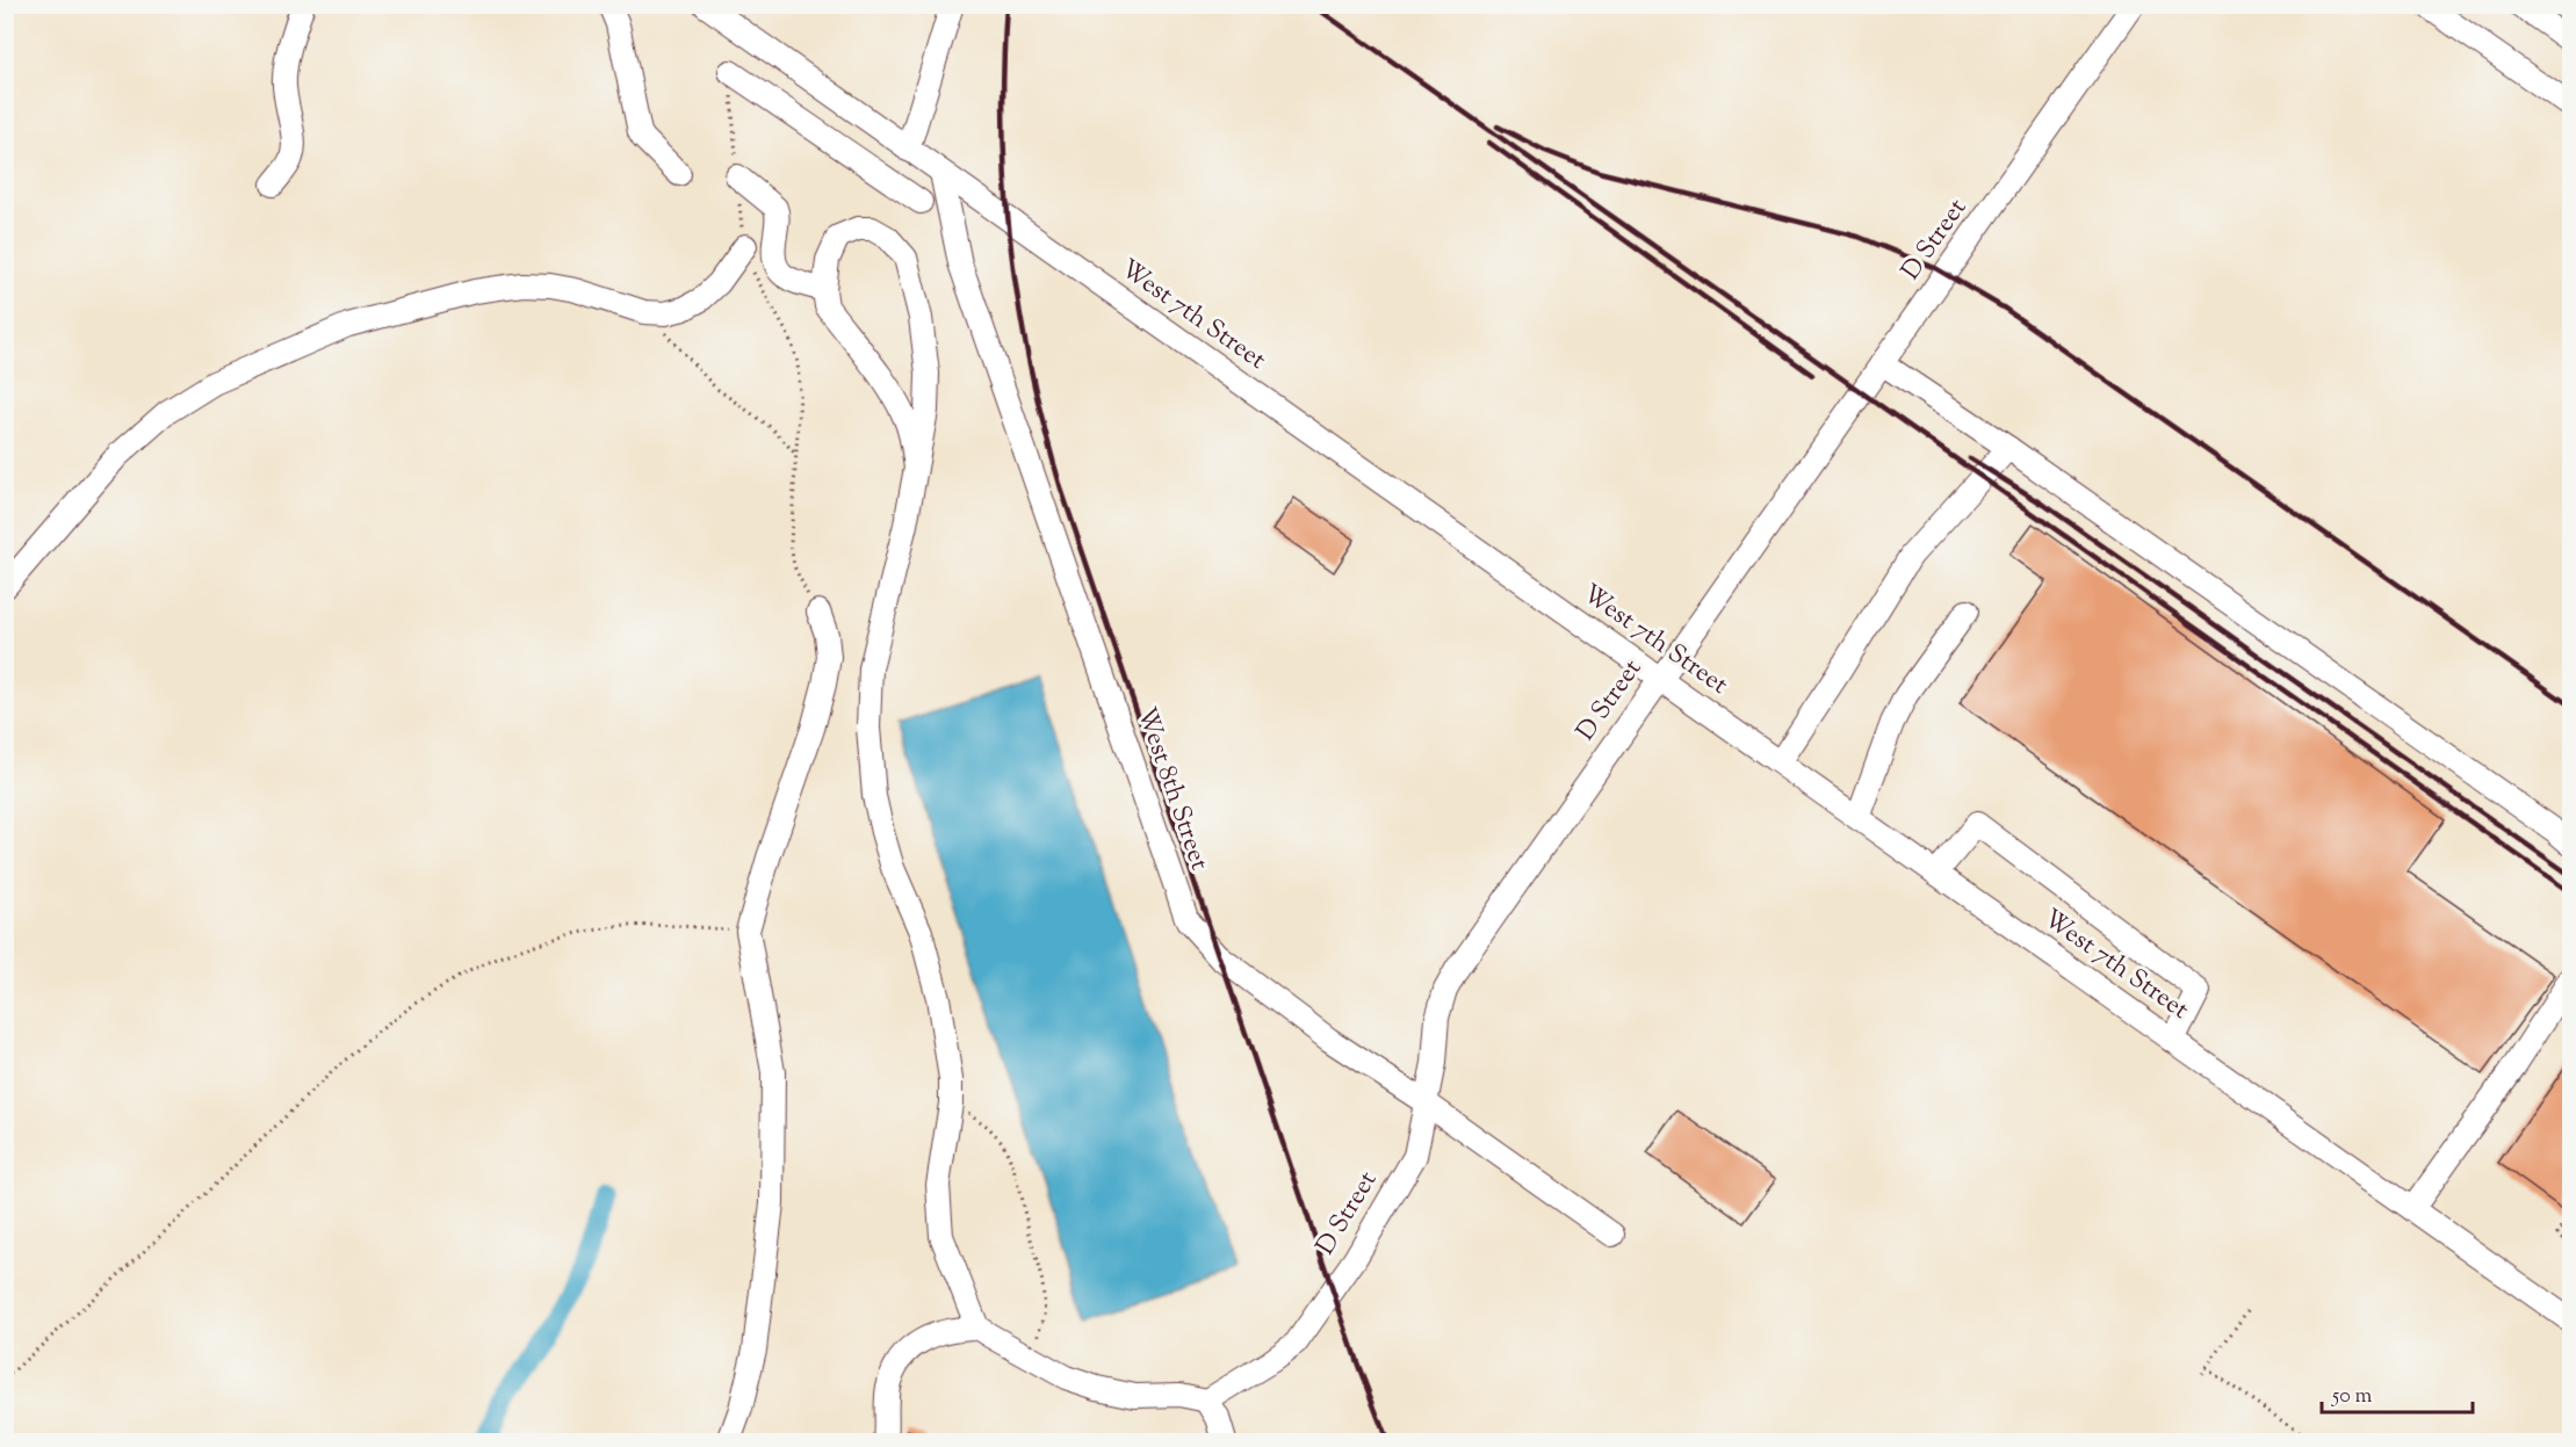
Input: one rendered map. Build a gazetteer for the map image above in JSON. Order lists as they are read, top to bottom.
{
  "streets": {
    "street": ["D Street", "West 7th Street", "West 8th Street"]
  },
  "crossings": [
    ["D Street", "West 7th Street"],
    ["D Street", "West 8th Street"],
    ["West 7th Street", "West 8th Street"]
  ],
  "scale_bar": "50 m"
}
